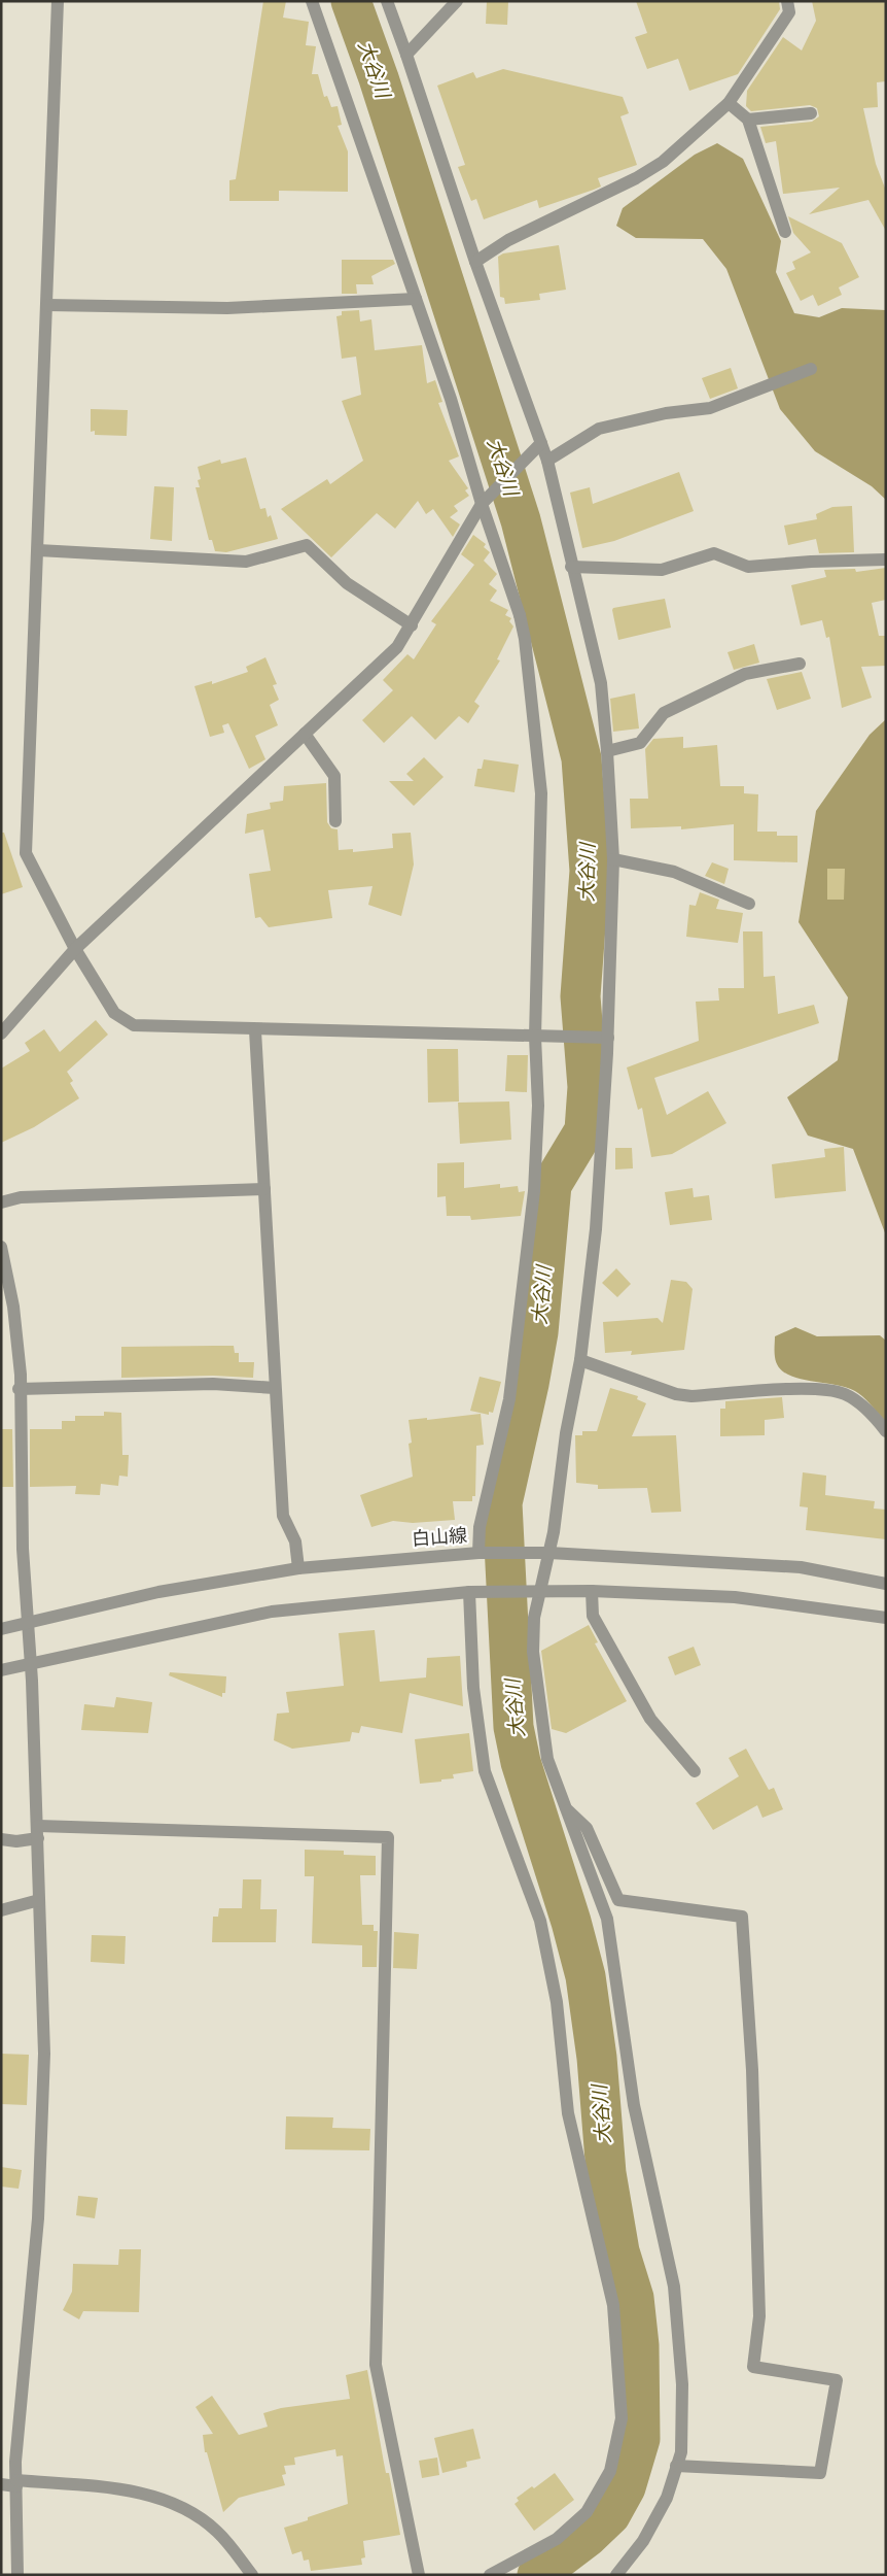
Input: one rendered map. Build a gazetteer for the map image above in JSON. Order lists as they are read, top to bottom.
{
  "streets": {
    "street": ["白山線"]
  },
  "water": ["大谷川"]
}
